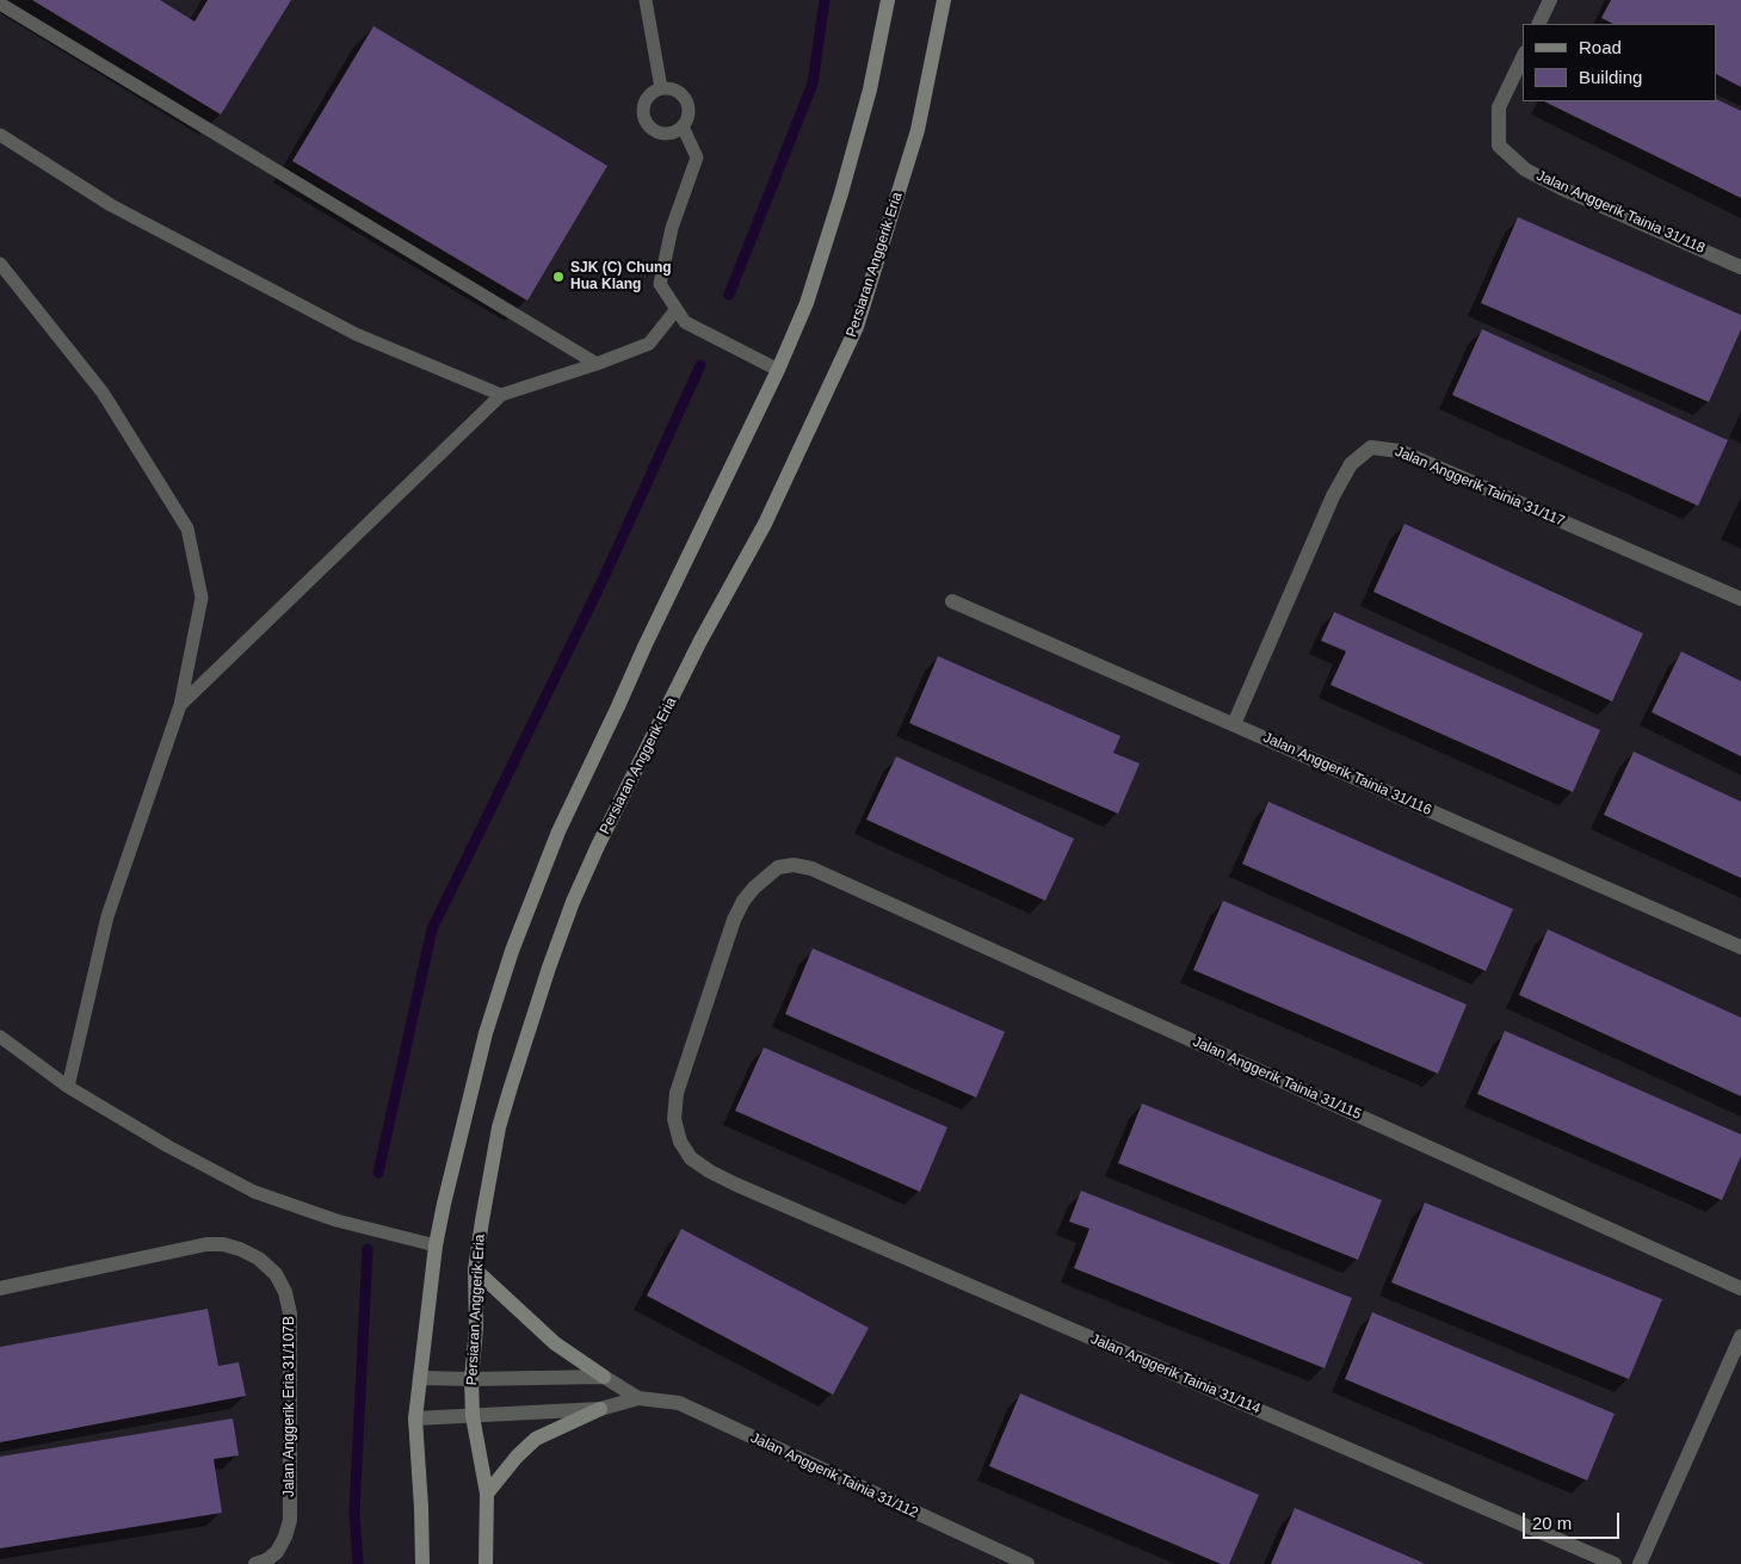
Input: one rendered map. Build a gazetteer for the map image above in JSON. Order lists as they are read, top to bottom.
{
  "streets": {
    "main road": ["Persiaran Anggerik Eria"],
    "street": [
      "Jalan Anggerik Tainia 31/118",
      "Jalan Anggerik Tainia 31/117",
      "Jalan Anggerik Tainia 31/116",
      "Jalan Anggerik Tainia 31/115",
      "Jalan Anggerik Tainia 31/114",
      "Jalan Anggerik Eria 31/107B",
      "Jalan Anggerik Tainia 31/112"
    ]
  },
  "crossings": [
    ["Persiaran Anggerik Eria", "Jalan Anggerik Tainia 31/112"],
    ["Jalan Anggerik Tainia 31/117", "Jalan Anggerik Tainia 31/116"],
    ["Jalan Anggerik Tainia 31/115", "Jalan Anggerik Tainia 31/114"]
  ],
  "places": ["SJK (C) Chung Hua Klang"],
  "legend": ["Road", "Building"],
  "scale_bar": "20 m"
}
